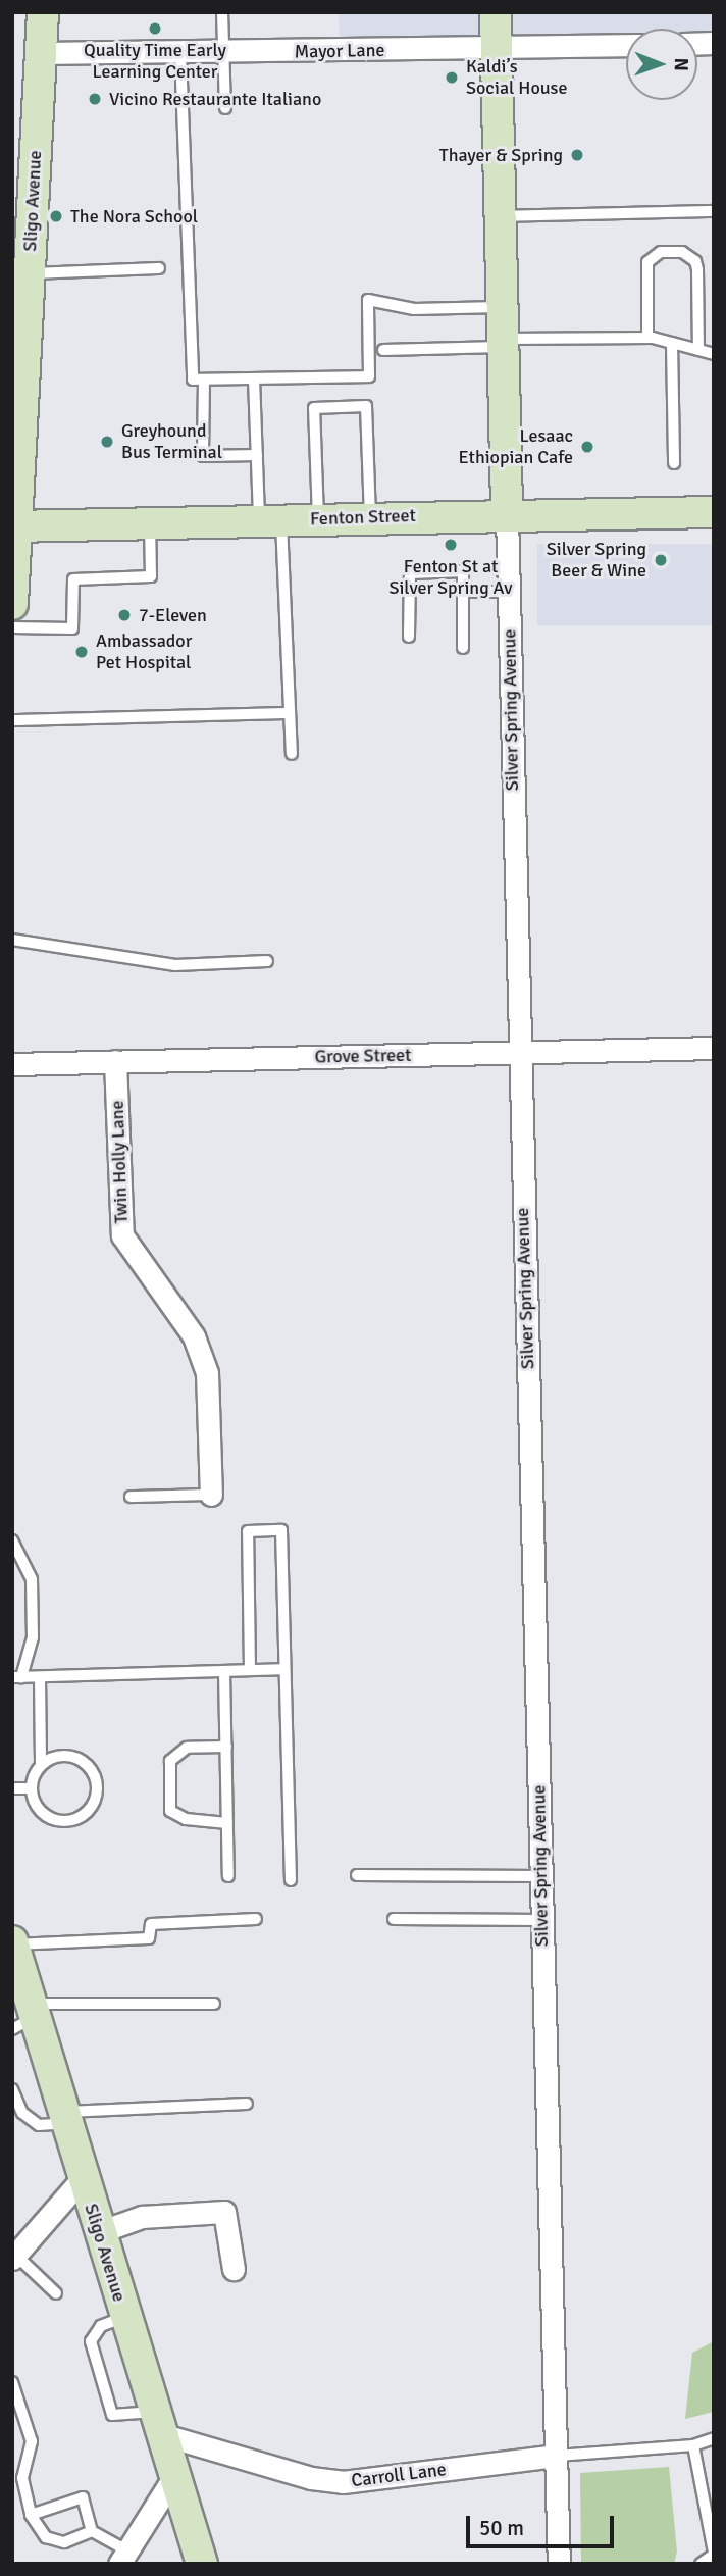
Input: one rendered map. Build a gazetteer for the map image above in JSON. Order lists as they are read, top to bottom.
{
  "streets": {
    "street": [
      "Mayor Lane",
      "Sligo Avenue",
      "Fenton Street",
      "Silver Spring Avenue",
      "Grove Street",
      "Twin Holly Lane",
      "Carroll Lane"
    ]
  },
  "crossings": [
    ["Mayor Lane", "Sligo Avenue"],
    ["Mayor Lane", "Silver Spring Avenue"],
    ["Sligo Avenue", "Fenton Street"],
    ["Sligo Avenue", "Carroll Lane"],
    ["Fenton Street", "Silver Spring Avenue"],
    ["Silver Spring Avenue", "Grove Street"],
    ["Silver Spring Avenue", "Carroll Lane"],
    ["Grove Street", "Twin Holly Lane"]
  ],
  "places": [
    "Quality Time Early Learning Center",
    "Kaldi’s Social House",
    "Vicino Restaurante Italiano",
    "Thayer & Spring",
    "The Nora School",
    "Greyhound Bus Terminal",
    "Lesaac Ethiopian Cafe",
    "Fenton St at Silver Spring Av",
    "Silver Spring Beer & Wine",
    "7-Eleven",
    "Ambassador Pet Hospital"
  ],
  "scale_bar": "50 m",
  "north": "right"
}
